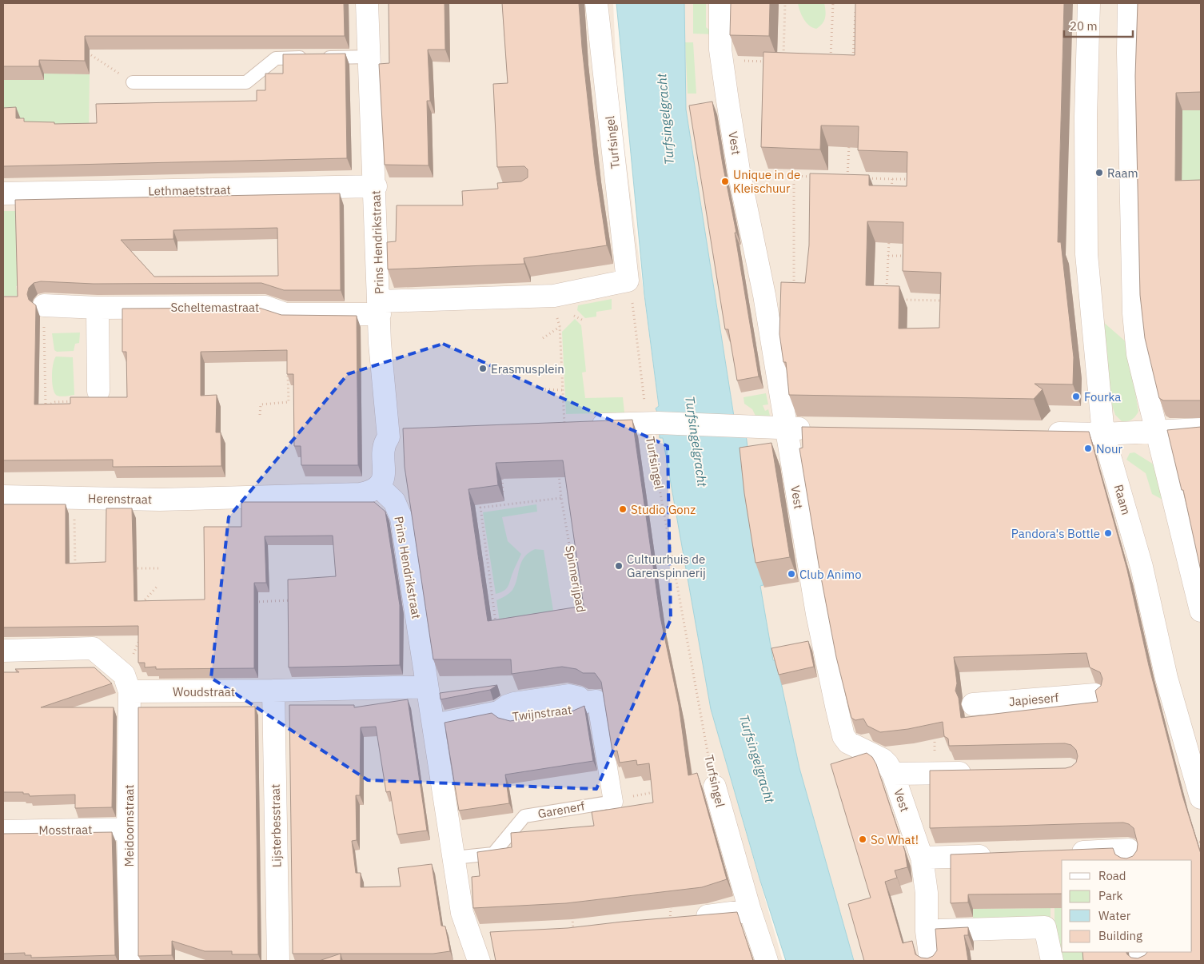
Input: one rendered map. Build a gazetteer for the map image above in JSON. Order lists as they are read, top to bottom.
{
  "streets": {
    "street": [
      "Turfsingel",
      "Vest",
      "Lethmaetstraat",
      "Prins Hendrikstraat",
      "Scheltemastraat",
      "Herenstraat",
      "Raam",
      "Woudstraat",
      "Japieserf",
      "Twijnstraat",
      "Meidoornstraat",
      "Lijsterbesstraat",
      "Mosstraat"
    ],
    "lane": ["Garenerf"],
    "path": ["Spinnerijpad"]
  },
  "crossings": [
    ["Lethmaetstraat", "Prins Hendrikstraat"],
    ["Prins Hendrikstraat", "Scheltemastraat"],
    ["Prins Hendrikstraat", "Herenstraat"],
    ["Prins Hendrikstraat", "Woudstraat"],
    ["Prins Hendrikstraat", "Twijnstraat"],
    ["Prins Hendrikstraat", "Garenerf"],
    ["Woudstraat", "Meidoornstraat"],
    ["Woudstraat", "Lijsterbesstraat"],
    ["Twijnstraat", "Garenerf"],
    ["Meidoornstraat", "Mosstraat"]
  ],
  "water": ["Turfsingelgracht"],
  "places": [
    "Raam",
    "Unique in de Kleischuur",
    "Erasmusplein",
    "Fourka",
    "Nour",
    "Studio Gonz",
    "Pandora's Bottle",
    "Cultuurhuis de Garenspinnerij",
    "Club Animo",
    "So What!"
  ],
  "legend": [
    "Road",
    "Park",
    "Water",
    "Building"
  ],
  "scale_bar": "20 m"
}
